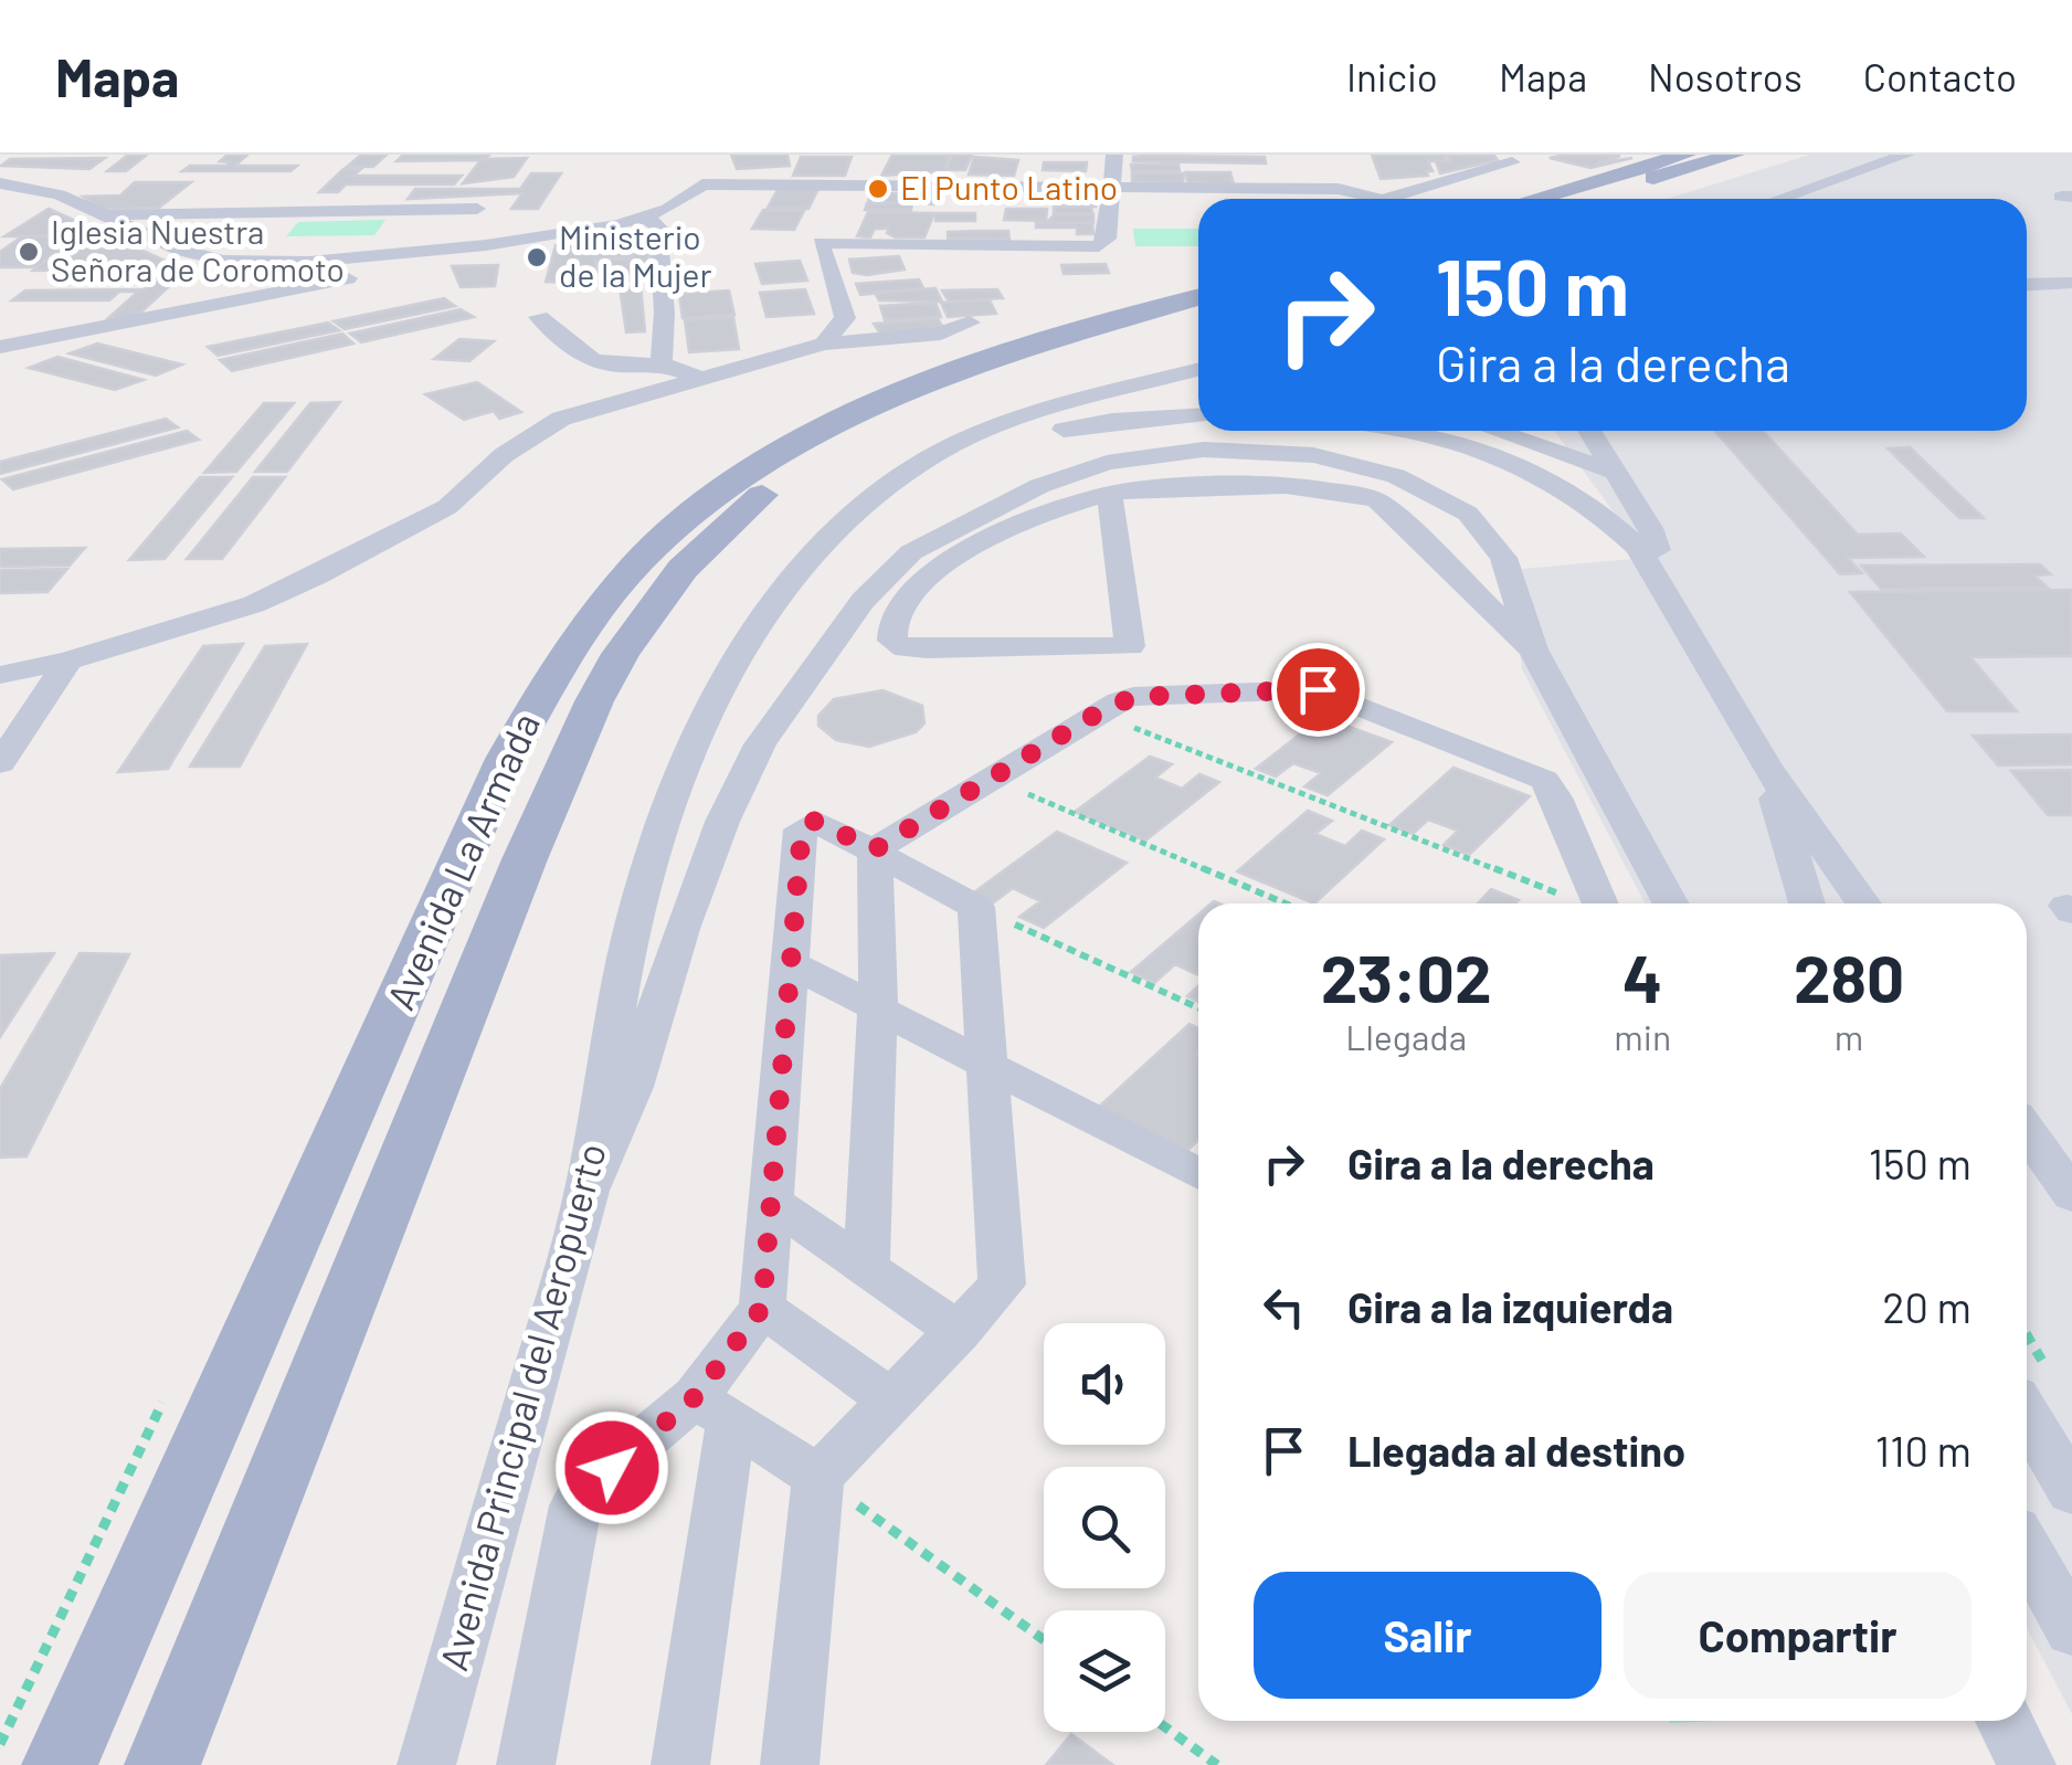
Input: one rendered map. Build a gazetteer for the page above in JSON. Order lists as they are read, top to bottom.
{
  "streets": {
    "main road": ["Avenida La Armada"],
    "street": ["Avenida Principal del Aeropuerto"]
  },
  "places": ["El Punto Latino", "Iglesia Nuestra Señora de Coromoto", "Ministerio de la Mujer"],
  "page": {
    "header": "Mapa",
    "nav": [
      "Inicio",
      "Mapa",
      "Nosotros",
      "Contacto"
    ],
    "turn": ["150 m", "Gira a la derecha"],
    "eta": [
      "23:02",
      "Llegada",
      "4",
      "min",
      "280",
      "m"
    ],
    "list": [
      {
        "name": "Gira a la derecha",
        "value": "150 m"
      },
      {
        "name": "Gira a la izquierda",
        "value": "20 m"
      },
      {
        "name": "Llegada al destino",
        "value": "110 m"
      }
    ],
    "buttons": ["Salir", "Compartir"]
  }
}
